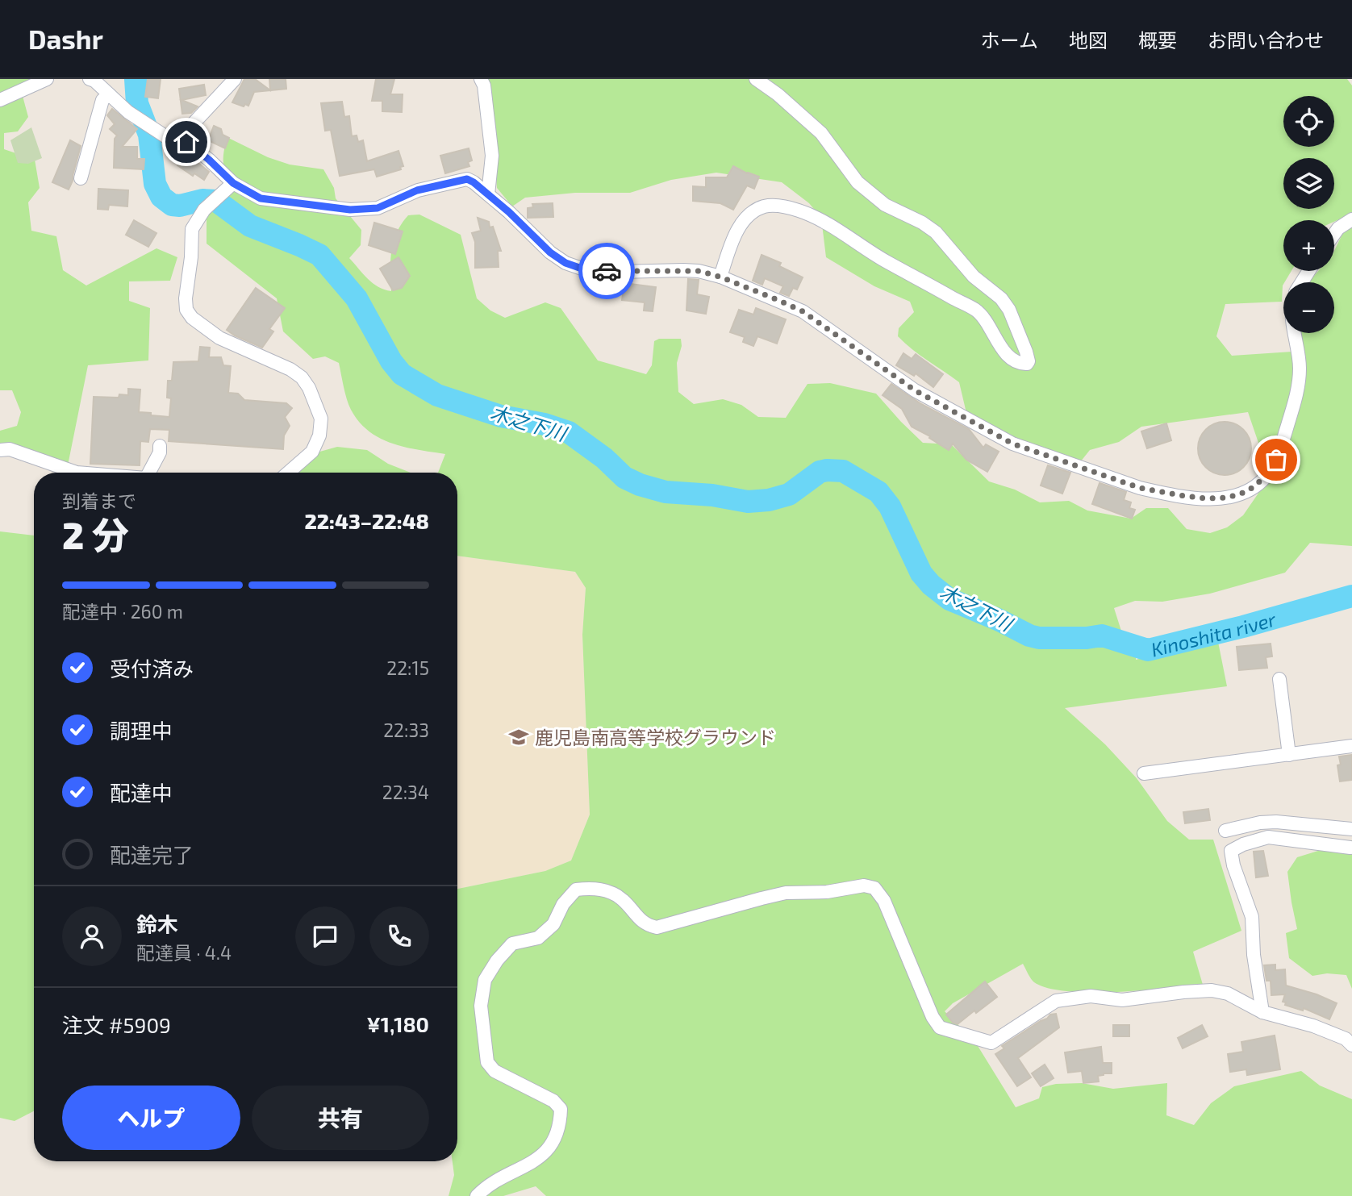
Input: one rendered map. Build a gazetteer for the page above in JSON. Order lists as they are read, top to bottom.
{
  "water": ["木之下川", "Kinoshita river"],
  "places": {
    "school or university": ["鹿児島南高等学校グラウンド"]
  },
  "page": {
    "header": "Dashr",
    "nav": [
      "ホーム",
      "地図",
      "概要",
      "お問い合わせ"
    ],
    "map_buttons": ["+", "−"],
    "heading": ["2 分", "到着まで", "22:43–22:48"],
    "panel": [
      "鈴木",
      "配達員 · 4.4",
      "注文 #5909",
      "¥1,180"
    ],
    "bar": "配達中 · 260 m",
    "list": [
      ["受付済み", "22:15"],
      ["調理中", "22:33"],
      ["配達中", "22:34"],
      "配達完了"
    ],
    "buttons": ["ヘルプ", "共有"]
  }
}
